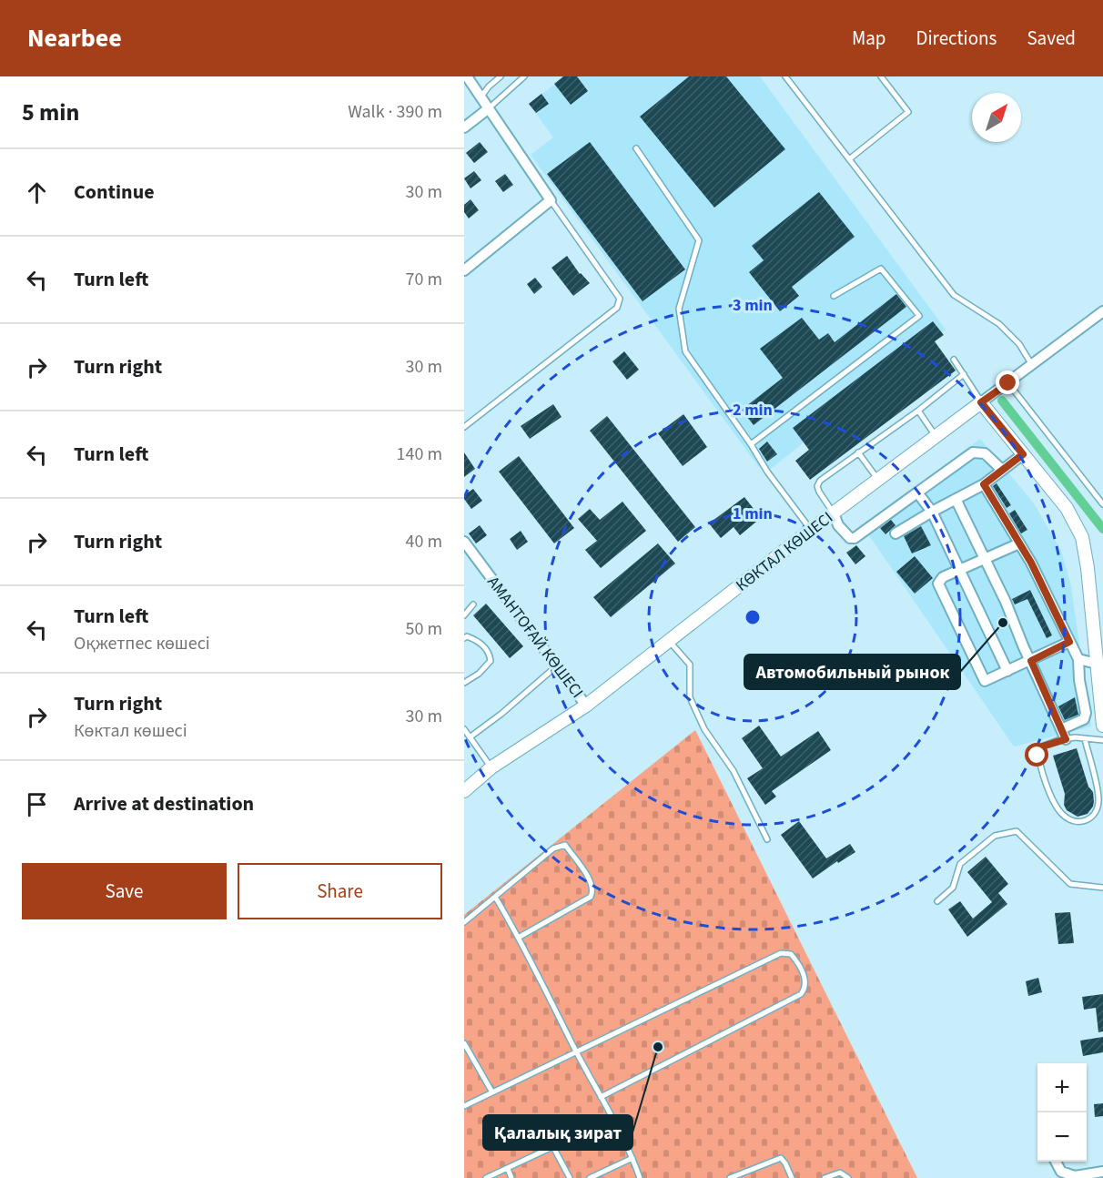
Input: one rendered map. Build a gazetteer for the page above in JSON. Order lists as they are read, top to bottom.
{
  "streets": {
    "street": ["КӨКТАЛ КӨШЕСІ", "АМАНТОҒАЙ КӨШЕСІ"]
  },
  "crossings": [
    ["КӨКТАЛ КӨШЕСІ", "АМАНТОҒАЙ КӨШЕСІ"]
  ],
  "places": ["Автомобильный рынок", "Қалалық зират"],
  "north": "top right",
  "page": {
    "header": "Nearbee",
    "nav": ["Map", "Directions", "Saved"],
    "heading": ["5 min", "Walk · 390 m"],
    "list": [
      ["Continue", "30 m"],
      ["Turn left", "70 m"],
      ["Turn right", "30 m"],
      ["Turn left", "140 m"],
      ["Turn right", "40 m"],
      ["Turn left", "Оқжетпес көшесі", "50 m"],
      ["Turn right", "Көктал көшесі", "30 m"],
      "Arrive at destination"
    ],
    "buttons": ["Save", "Share"],
    "map_buttons": ["+", "−"]
  },
  "rings": ["3 min", "2 min", "1 min"]
}
